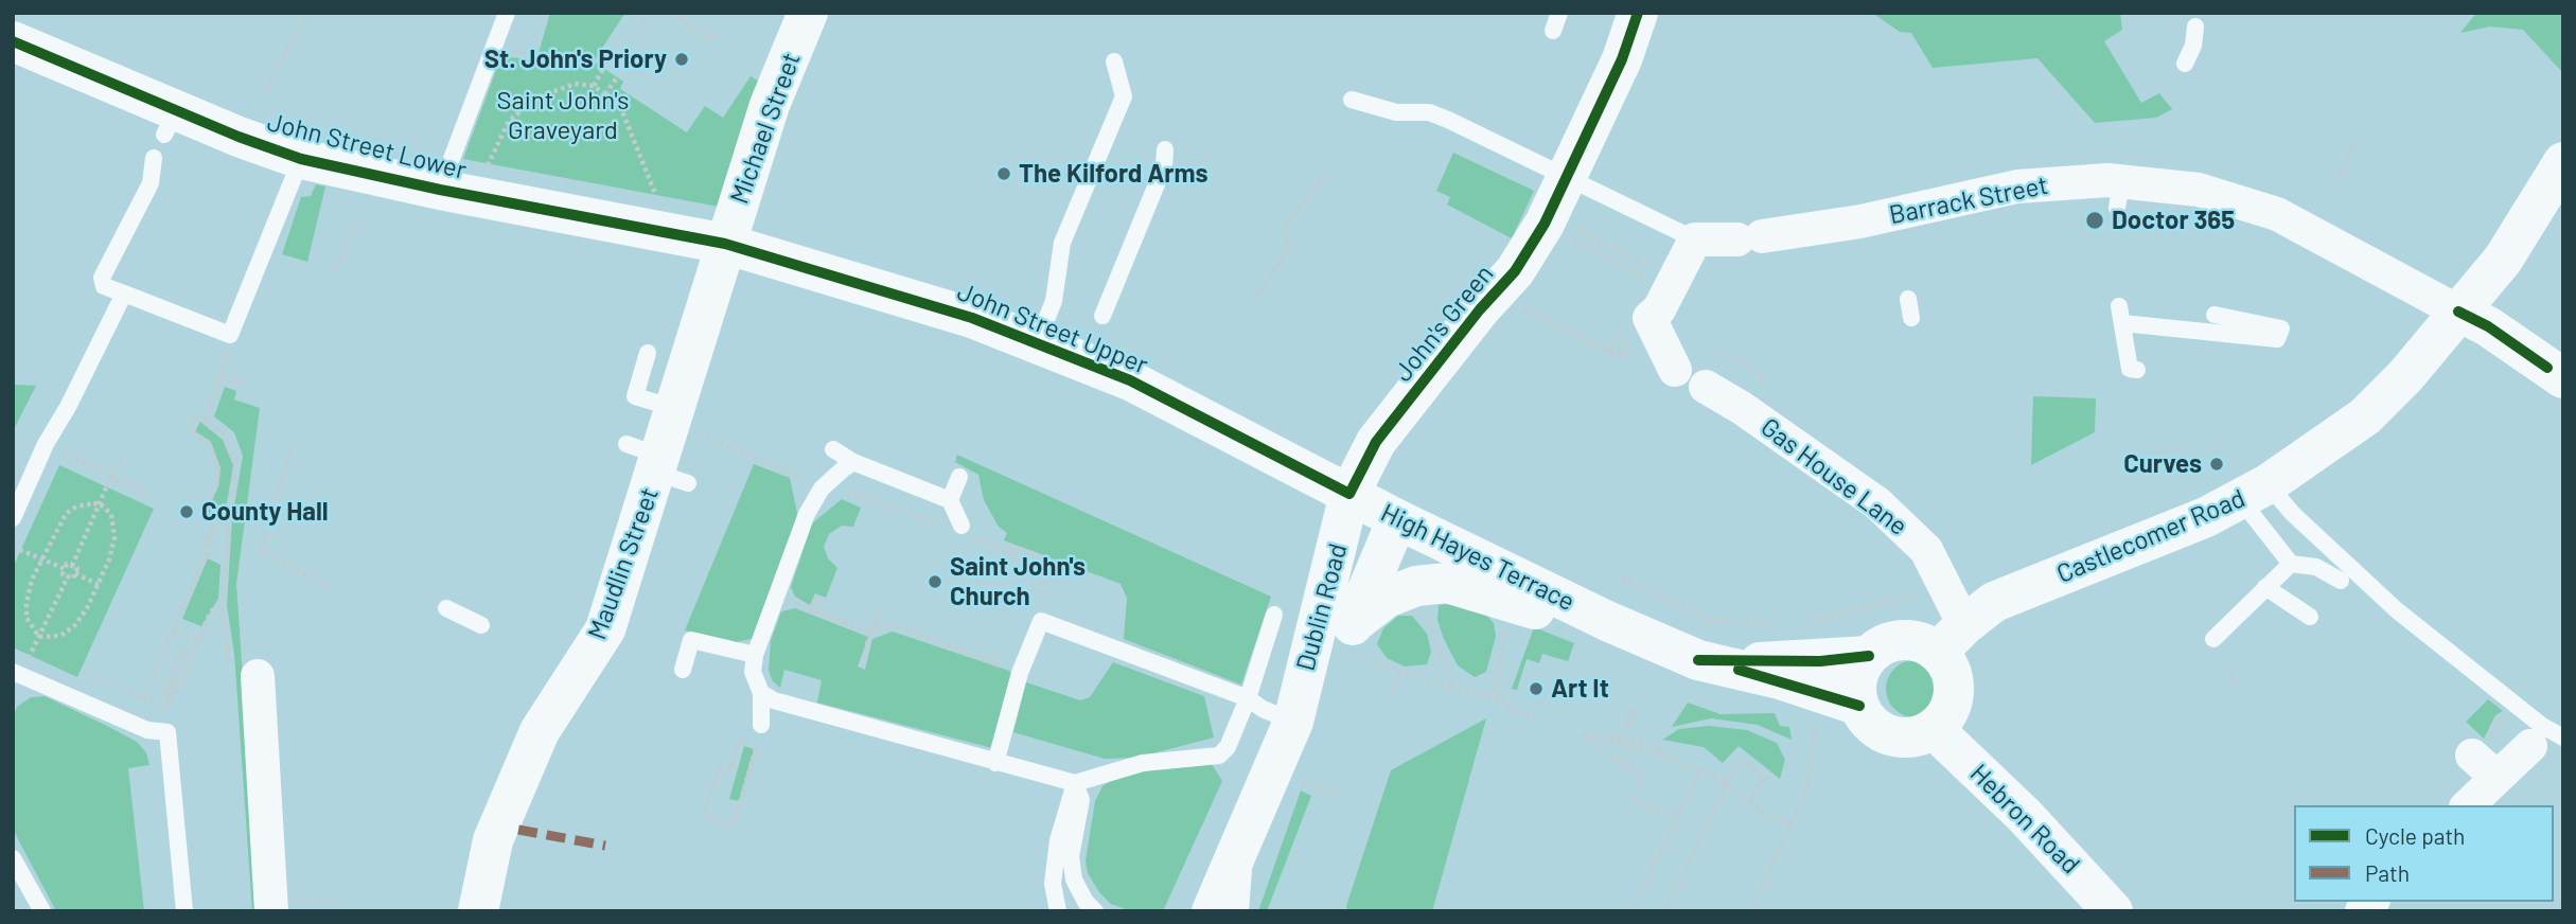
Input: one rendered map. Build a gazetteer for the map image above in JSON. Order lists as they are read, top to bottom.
{
  "streets": {
    "main road": [
      "Michael Street",
      "John Street Lower",
      "John's Green",
      "John Street Upper",
      "Castlecomer Road",
      "High Hayes Terrace",
      "Maudlin Street",
      "Dublin Road",
      "Hebron Road"
    ],
    "street": ["Barrack Street", "Gas House Lane"]
  },
  "crossings": [
    ["Michael Street", "John Street Lower"],
    ["Michael Street", "John Street Upper"],
    ["Michael Street", "Maudlin Street"],
    ["John Street Lower", "John Street Upper"],
    ["John Street Lower", "Maudlin Street"],
    ["Barrack Street", "Castlecomer Road"],
    ["John's Green", "John Street Upper"],
    ["John's Green", "High Hayes Terrace"],
    ["John's Green", "Dublin Road"],
    ["John Street Upper", "High Hayes Terrace"],
    ["John Street Upper", "Maudlin Street"],
    ["John Street Upper", "Dublin Road"],
    ["Gas House Lane", "Castlecomer Road"],
    ["Gas House Lane", "Hebron Road"],
    ["Castlecomer Road", "Hebron Road"],
    ["High Hayes Terrace", "Dublin Road"]
  ],
  "parks": ["Saint John's Graveyard"],
  "places": [
    "St. John's Priory",
    "The Kilford Arms",
    "Doctor 365",
    "Curves",
    "County Hall",
    "Saint John's Church",
    "Art It"
  ],
  "legend": ["Cycle path", "Path"]
}
